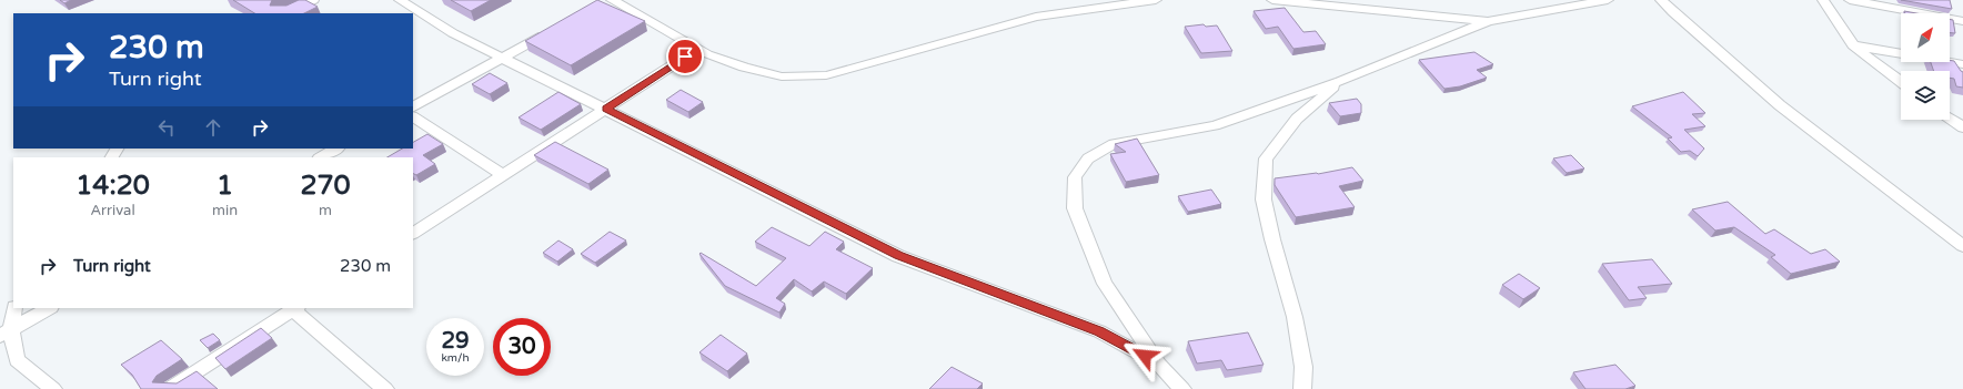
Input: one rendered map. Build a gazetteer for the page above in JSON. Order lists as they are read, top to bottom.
{
  "north": "top right",
  "page": {
    "turn": ["230 m", "Turn right"],
    "eta": [
      "14:20",
      "Arrival",
      "1",
      "min",
      "270",
      "m"
    ],
    "list": [
      {
        "name": "Turn right",
        "value": "230 m"
      }
    ],
    "speed": "29 km/h",
    "limit": "30"
  }
}
